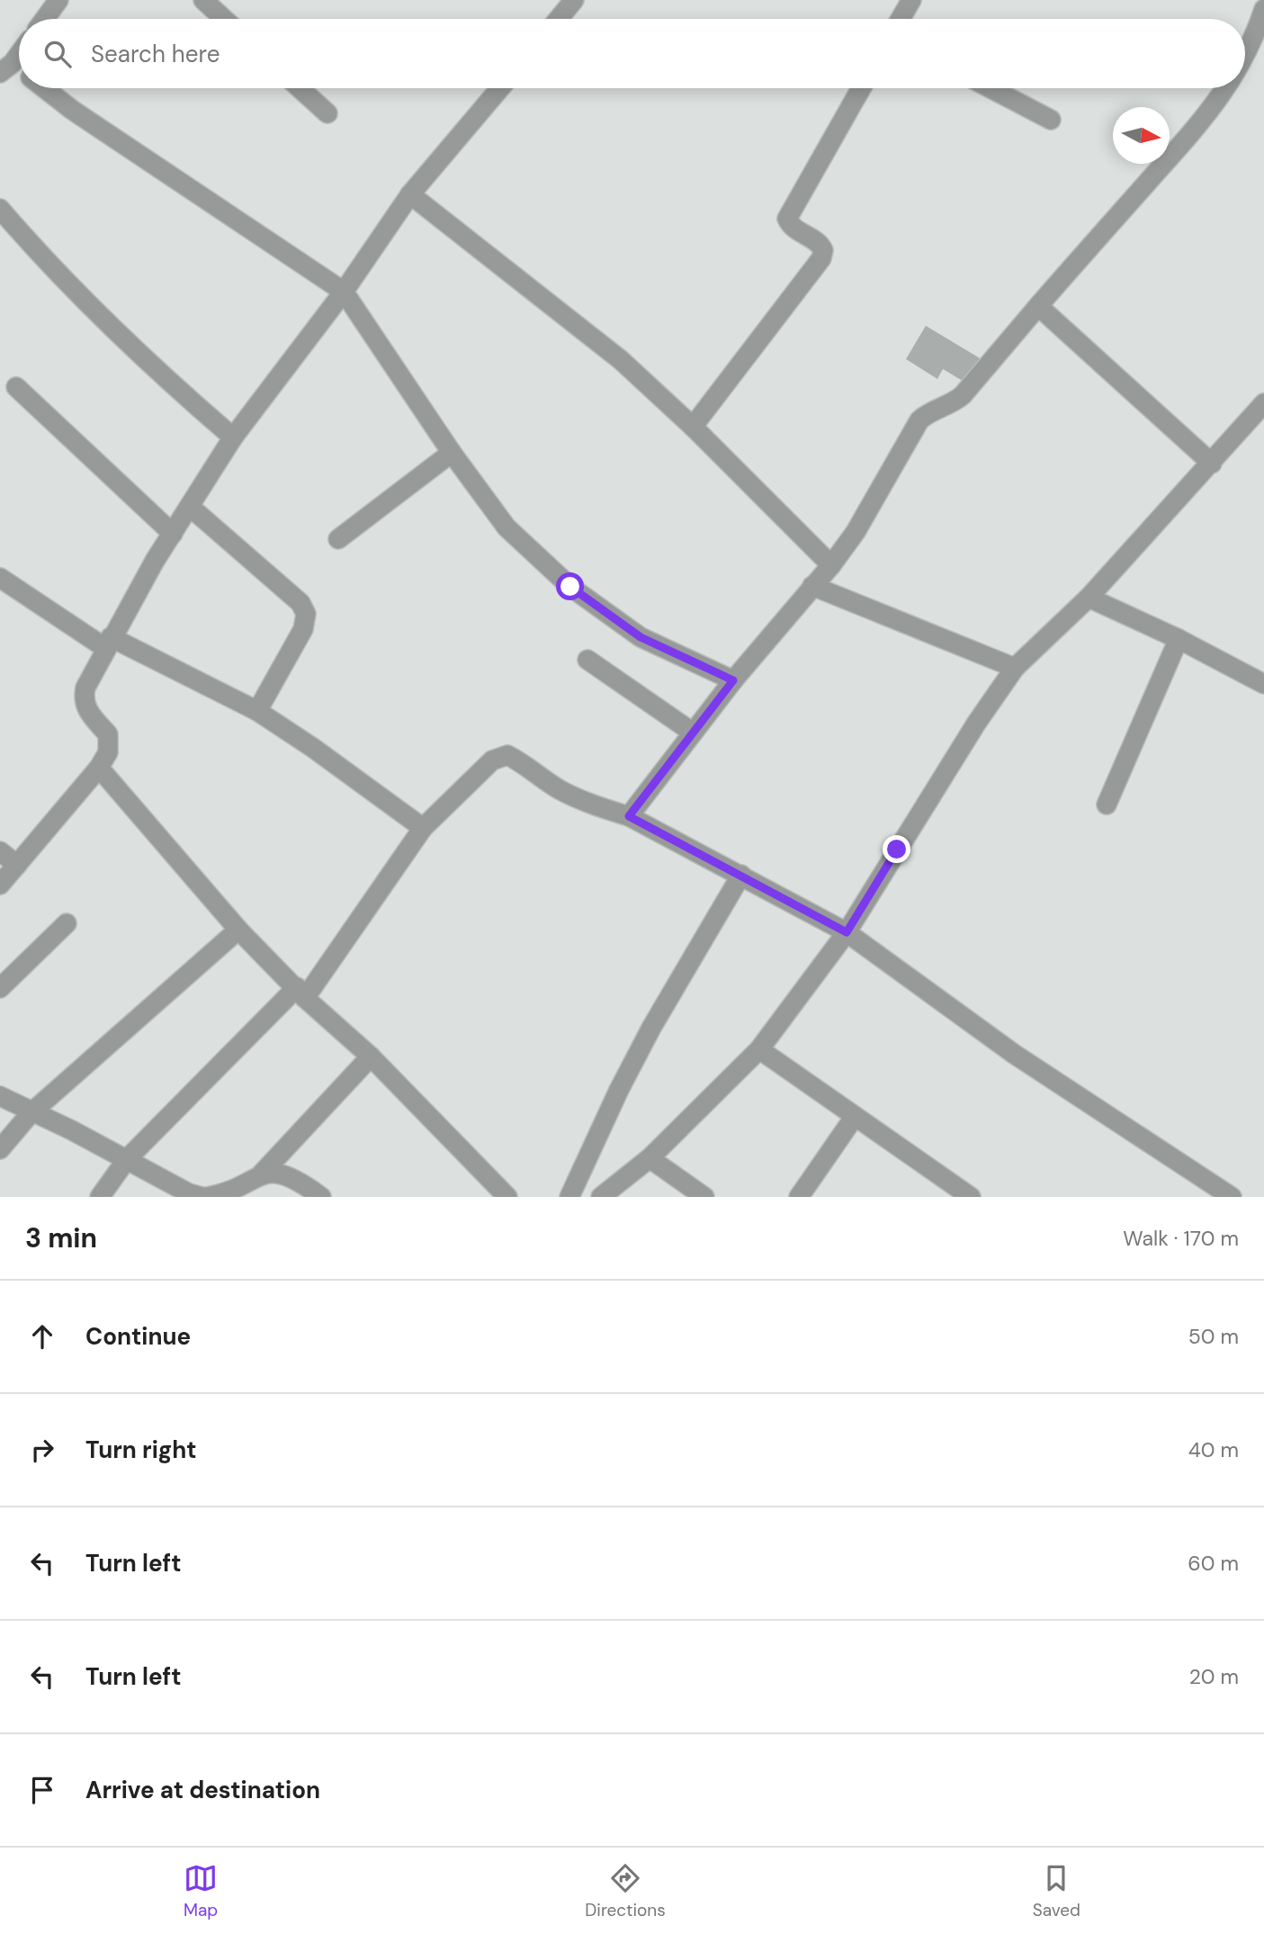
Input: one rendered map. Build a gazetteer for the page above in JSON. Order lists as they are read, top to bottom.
{
  "north": "right",
  "page": {
    "search": "Search here",
    "heading": ["3 min", "Walk · 170 m"],
    "list": [
      ["Continue", "50 m"],
      ["Turn right", "40 m"],
      ["Turn left", "60 m"],
      ["Turn left", "20 m"],
      "Arrive at destination"
    ],
    "nav": ["Map", "Directions", "Saved"]
  }
}
